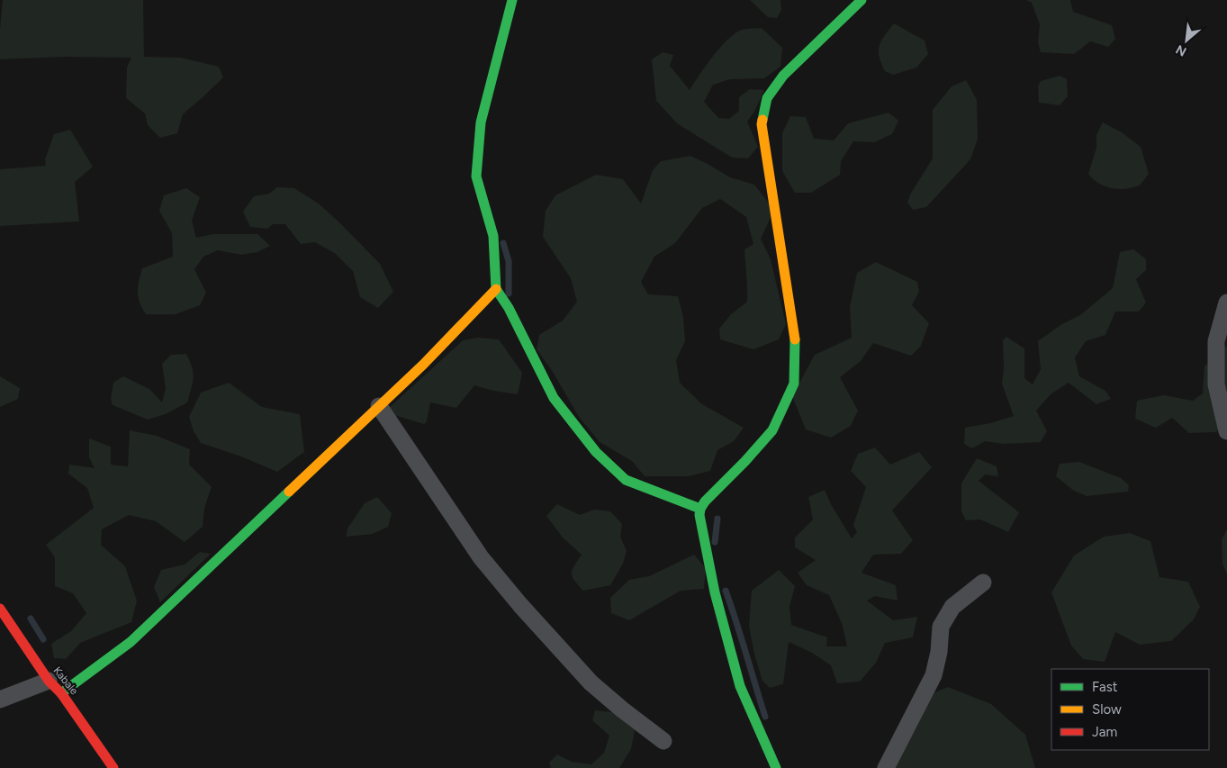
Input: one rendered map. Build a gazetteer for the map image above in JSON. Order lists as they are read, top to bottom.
{
  "streets": {
    "street": ["Kabale"]
  },
  "legend": ["Fast", "Slow", "Jam"],
  "north": "bottom left"
}
